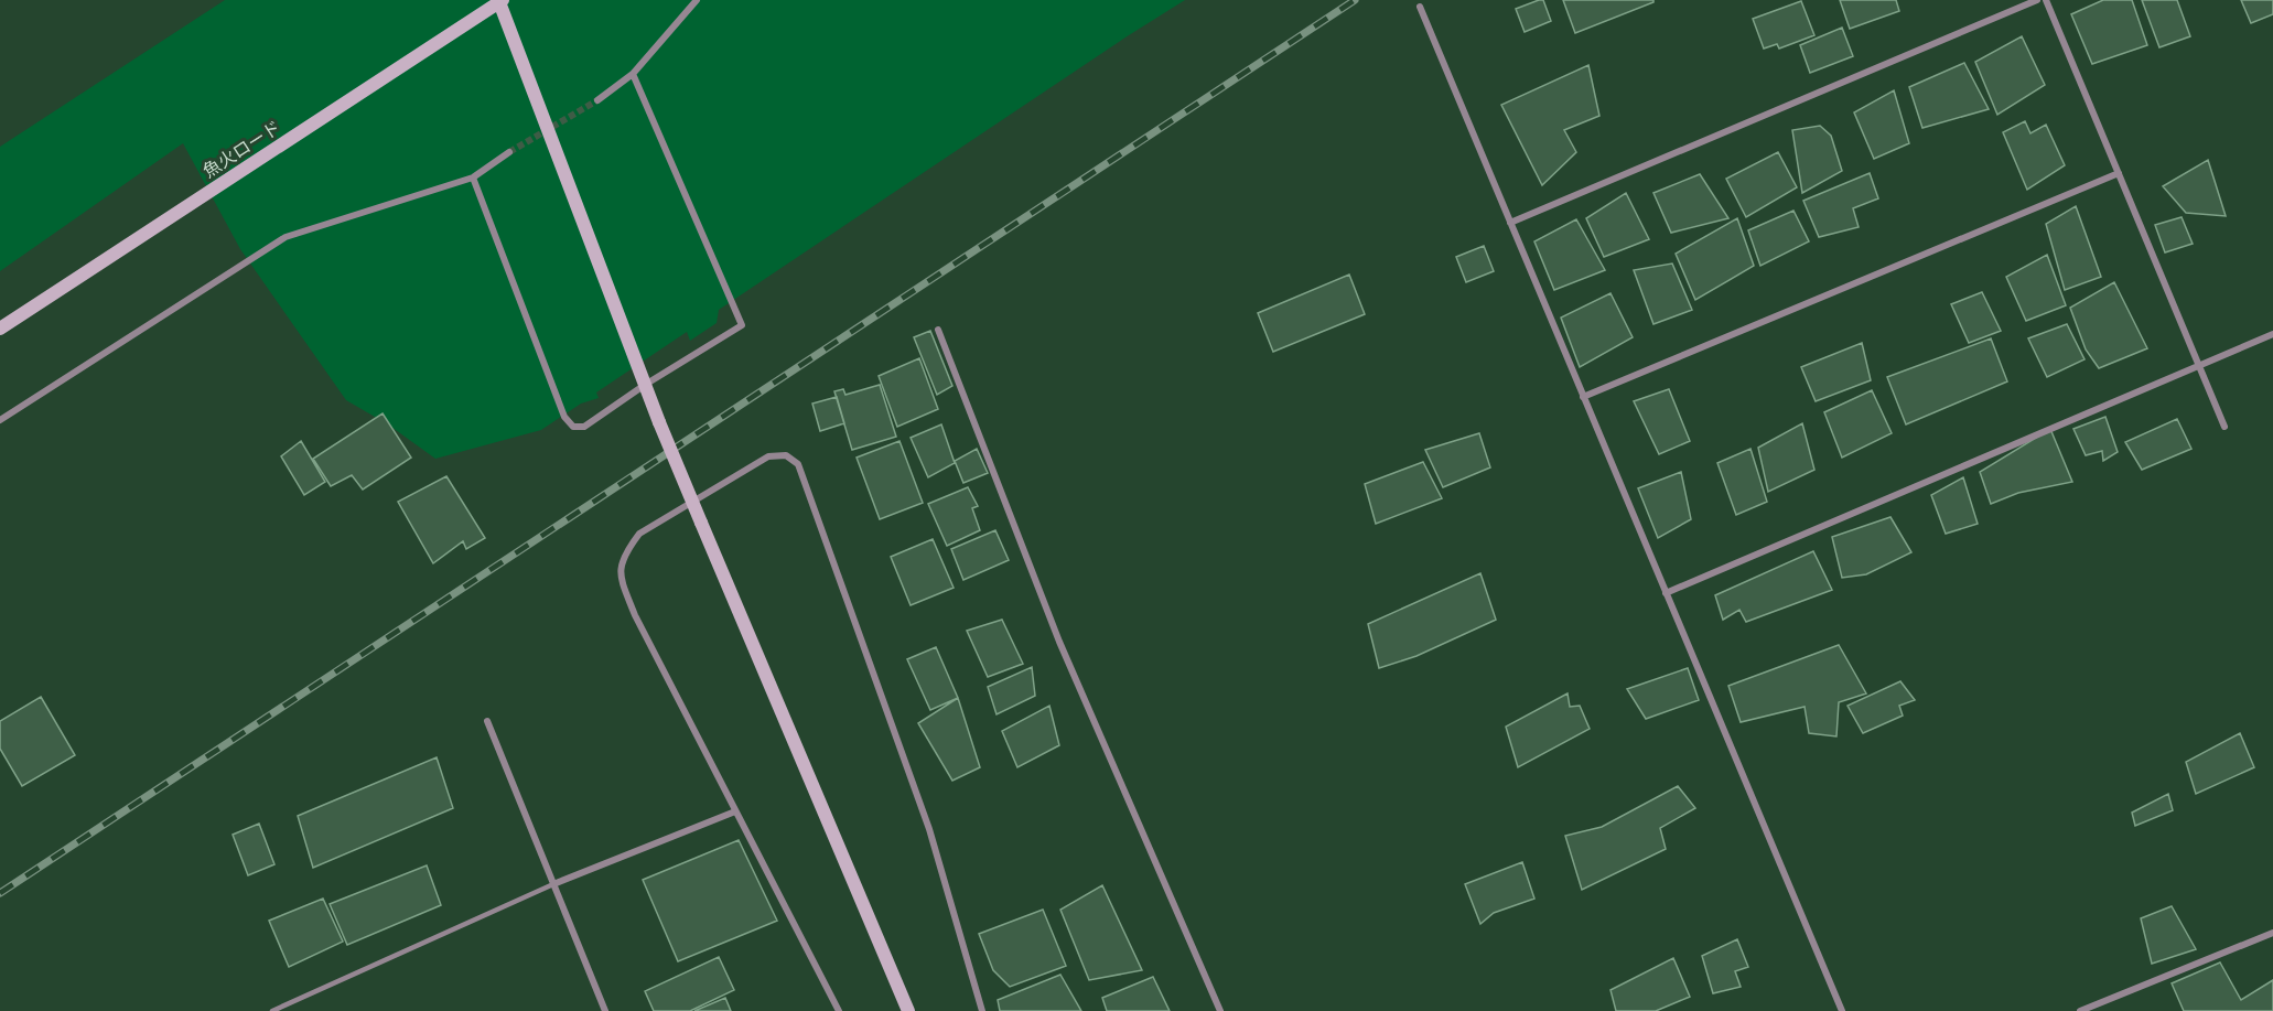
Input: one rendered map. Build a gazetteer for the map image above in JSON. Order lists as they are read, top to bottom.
{
  "streets": {
    "street": ["魚火ロード"]
  }
}
